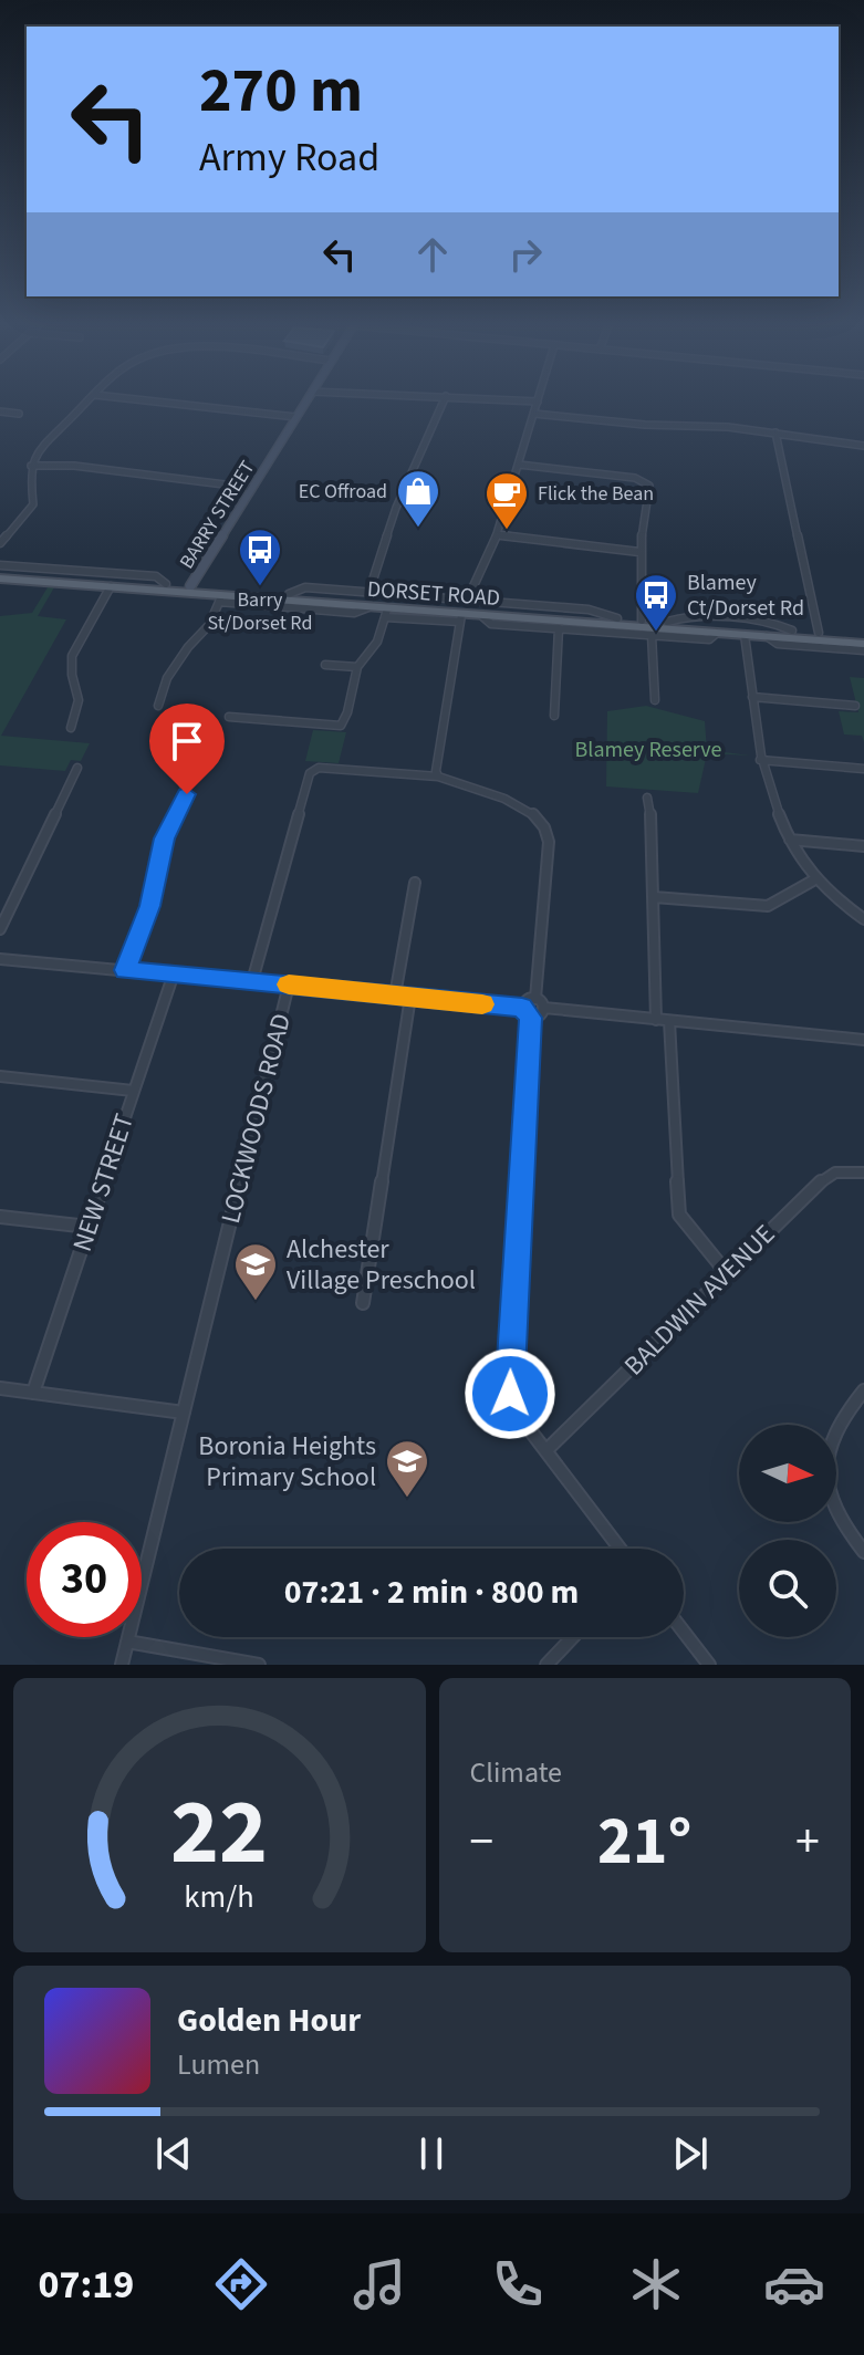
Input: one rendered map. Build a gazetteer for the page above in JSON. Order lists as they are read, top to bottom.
{
  "streets": {
    "main road": ["BARRY STREET", "DORSET ROAD"],
    "street": ["LOCKWOODS ROAD", "NEW STREET", "BALDWIN AVENUE"]
  },
  "crossings": [
    ["BARRY STREET", "DORSET ROAD"]
  ],
  "parks": ["Blamey Reserve"],
  "places": {
    "shop": ["EC Offroad"],
    "cafe": ["Flick the Bean"],
    "bus stop": ["Barry St/Dorset Rd", "Blamey Ct/Dorset Rd"],
    "school or university": ["Alchester Village Preschool", "Boronia Heights Primary School"]
  },
  "north": "right",
  "page": {
    "turn": ["270 m", "Army Road"],
    "limit": "30",
    "trip": "07:21 · 2 min · 800 m",
    "tile": "Climate",
    "heat": ["−", "21°", "+"],
    "song": ["Golden Hour", "Lumen"],
    "tabs": "07:19",
    "gauge": ["22", "km/h"]
  }
}
